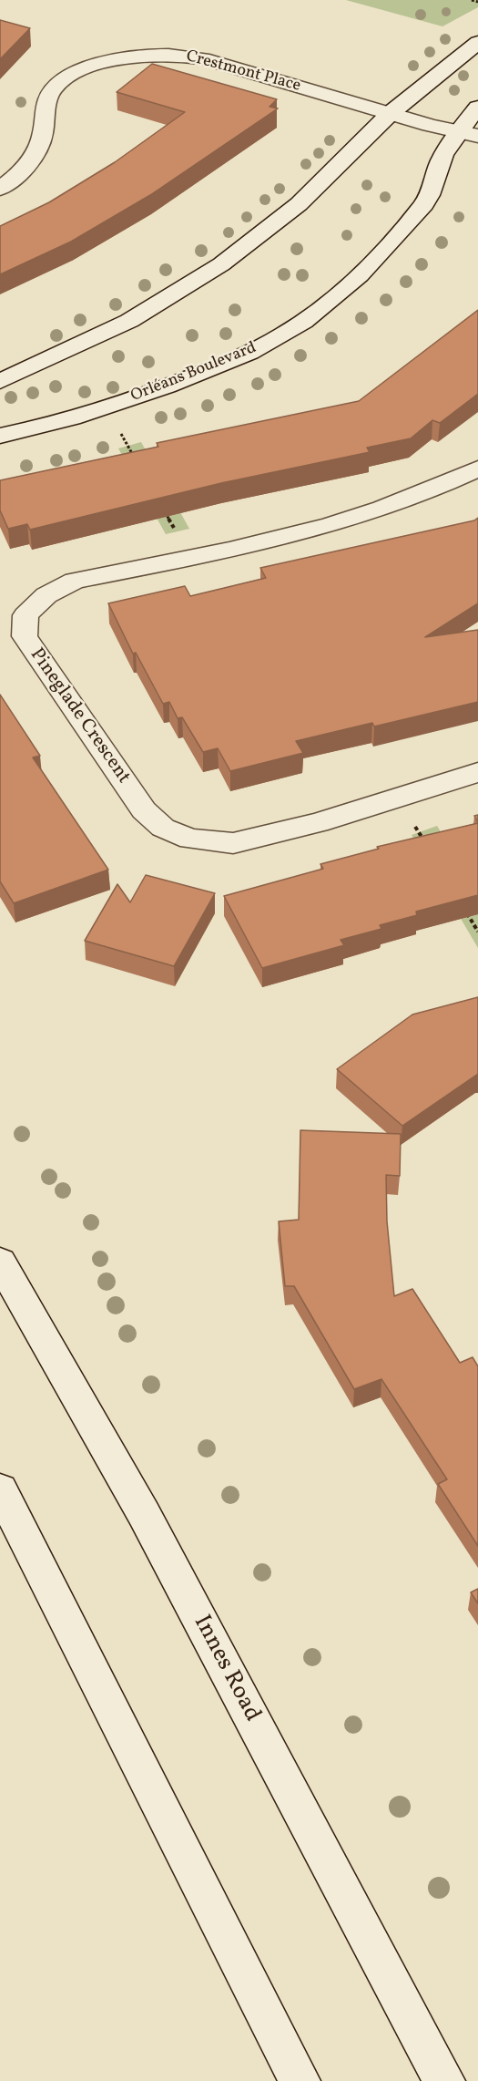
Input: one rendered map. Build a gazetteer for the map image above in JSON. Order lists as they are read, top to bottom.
{
  "streets": {
    "main road": [
      "Crestmont Place",
      "Orléans Boulevard",
      "Pineglade Crescent",
      "Innes Road"
    ]
  }
}
